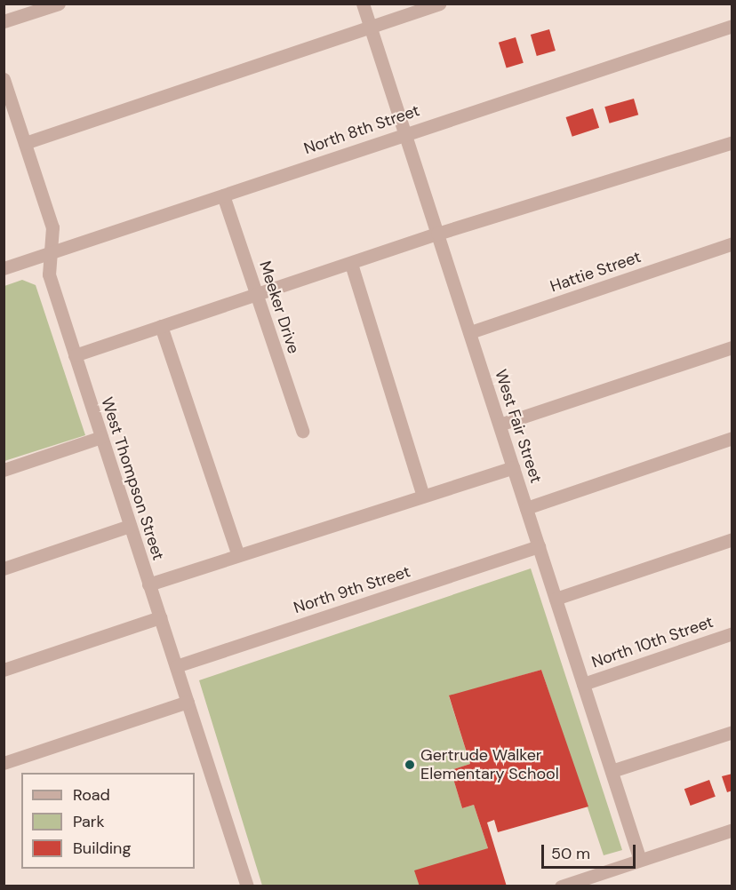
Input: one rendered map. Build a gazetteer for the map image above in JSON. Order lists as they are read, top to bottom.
{
  "streets": {
    "street": [
      "North 8th Street",
      "Hattie Street",
      "Meeker Drive",
      "West Fair Street",
      "West Thompson Street",
      "North 9th Street",
      "North 10th Street"
    ]
  },
  "crossings": [
    ["North 8th Street", "Meeker Drive"],
    ["North 8th Street", "West Fair Street"],
    ["North 8th Street", "West Thompson Street"],
    ["Hattie Street", "West Fair Street"],
    ["West Fair Street", "North 9th Street"],
    ["West Fair Street", "North 10th Street"],
    ["West Thompson Street", "North 9th Street"]
  ],
  "places": ["Gertrude Walker Elementary School"],
  "legend": ["Road", "Park", "Building"],
  "scale_bar": "50 m"
}
